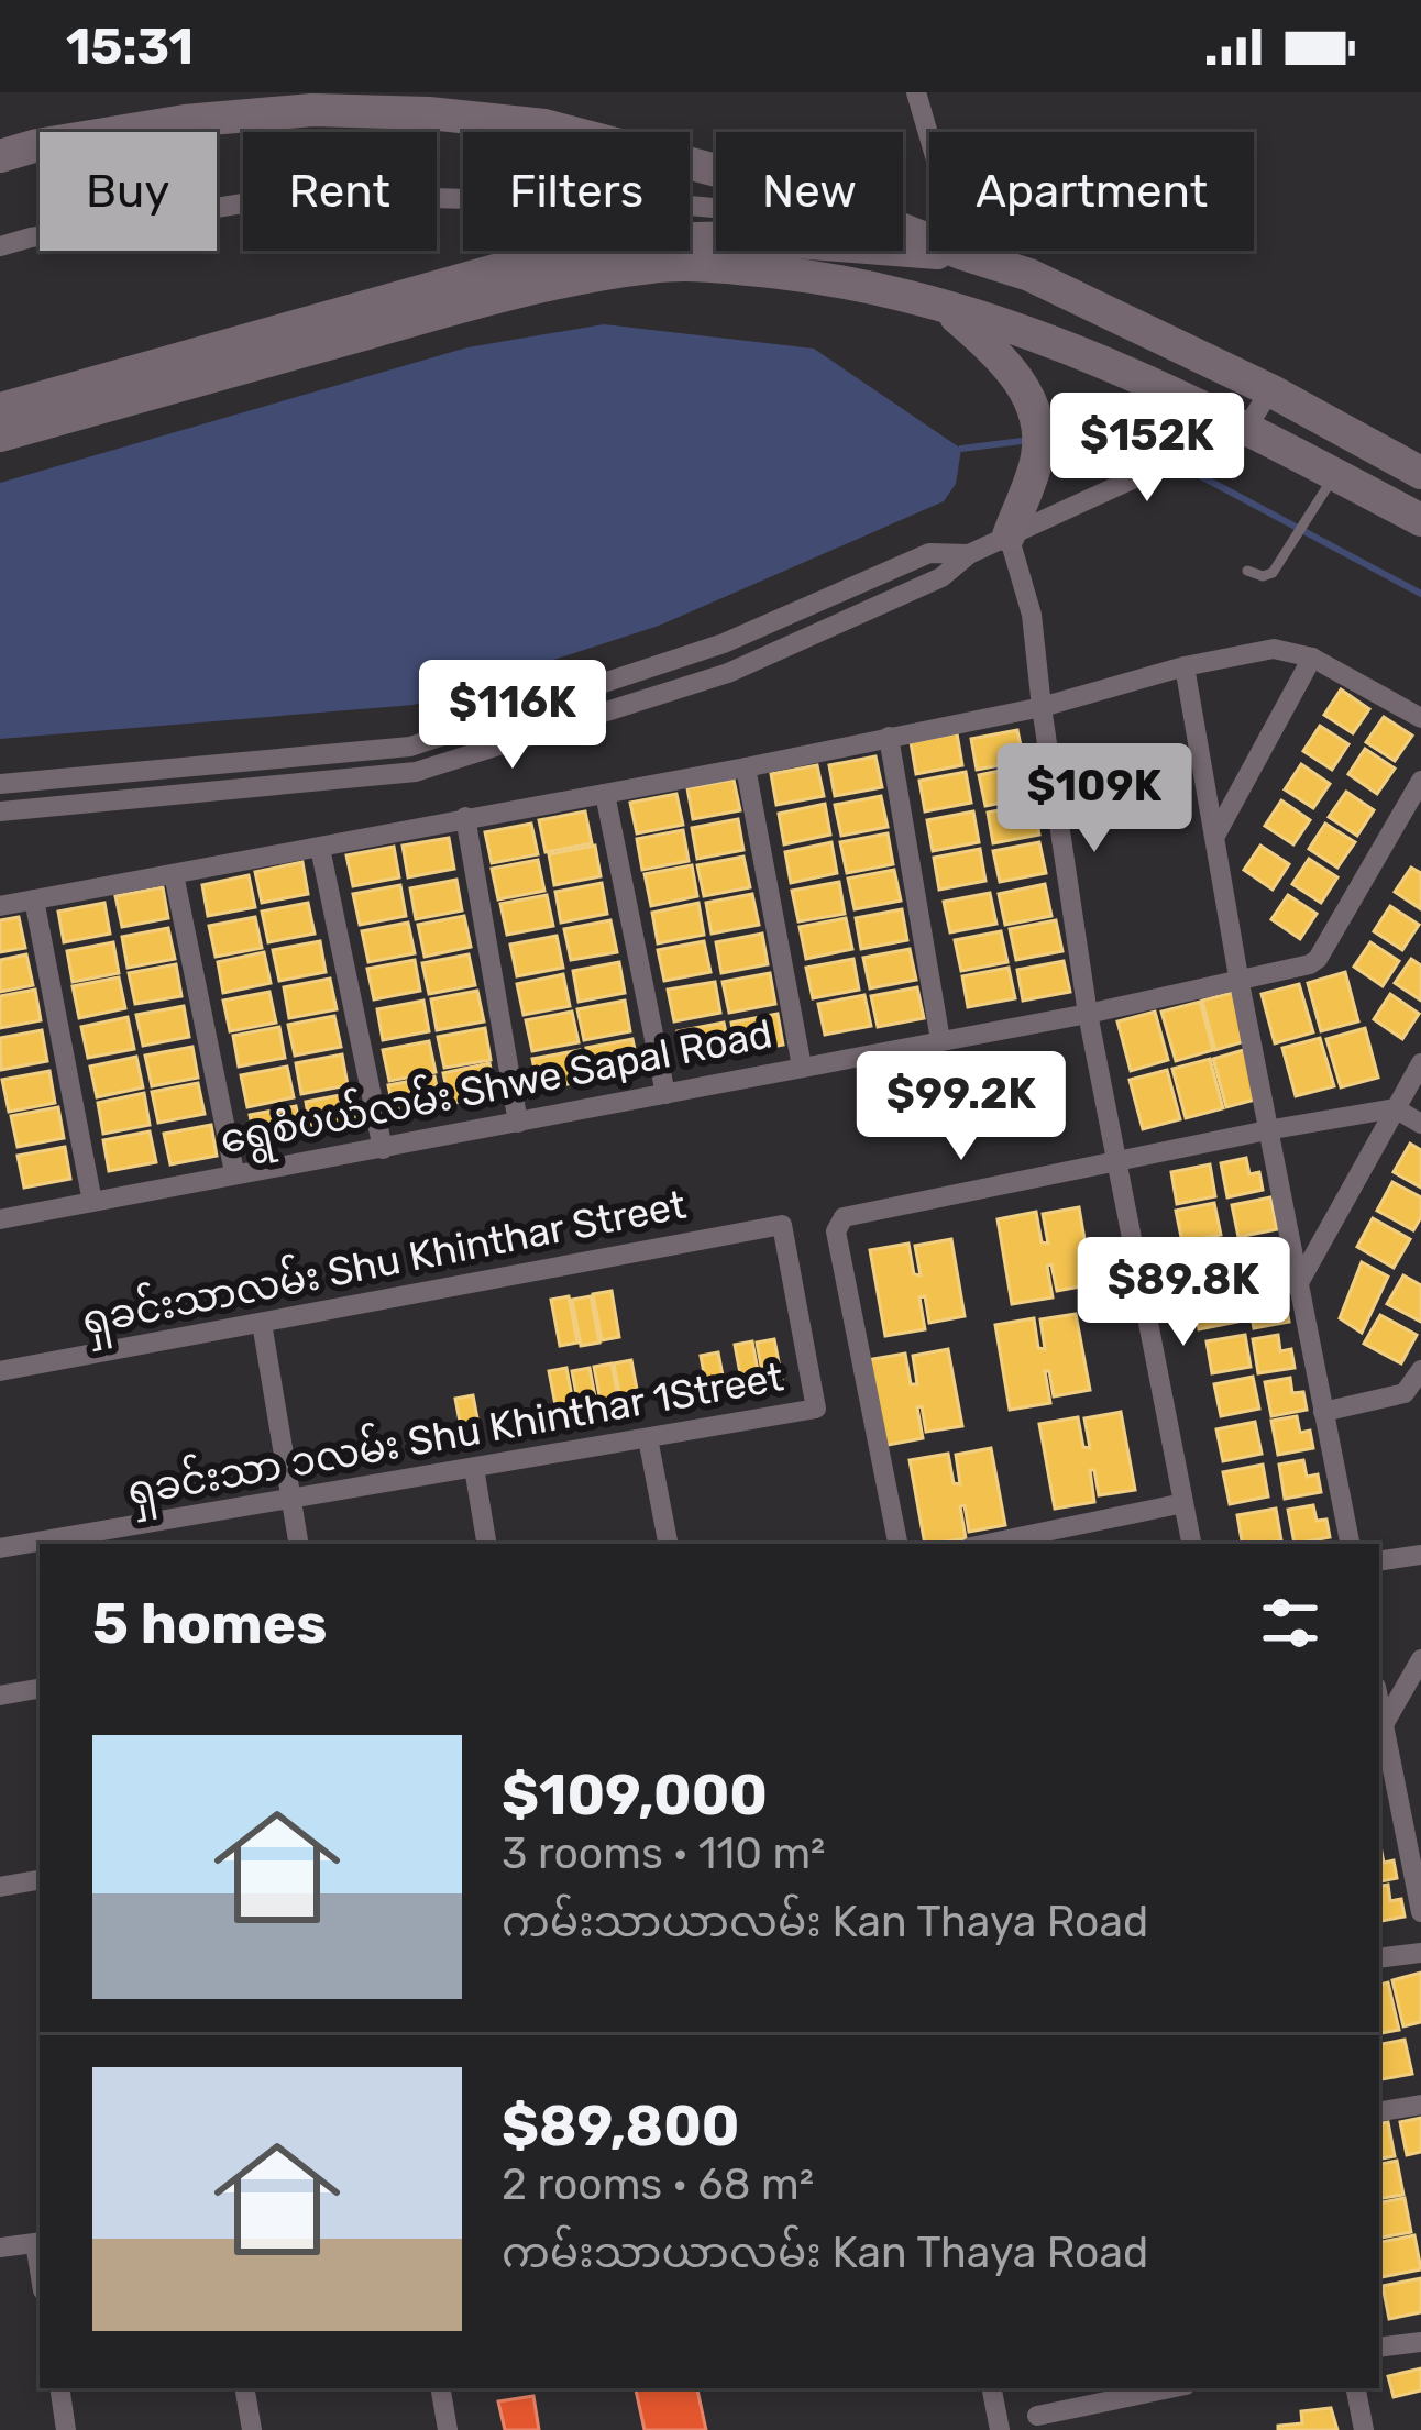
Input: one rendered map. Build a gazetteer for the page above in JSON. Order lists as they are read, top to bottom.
{
  "streets": {
    "street": ["ရွေစံပယ်လမ်း Shwe Sapal Road", "ရှခင်းသာလမ်း Shu Khinthar Street", "ရှခင်းသာ ၁လမ်း Shu Khinthar 1Street"]
  },
  "crossings": [
    ["ရှခင်းသာလမ်း Shu Khinthar Street", "ရှခင်းသာ ၁လမ်း Shu Khinthar 1Street"]
  ],
  "page": {
    "status": "15:31",
    "chip": [
      "Buy",
      "Rent",
      "Filters",
      "New",
      "Apartment"
    ],
    "price": [
      "$152K",
      "$116K",
      "$109K",
      "$99.2K",
      "$89.8K"
    ],
    "heading": "5 homes",
    "list": [
      {
        "name": "$109,000",
        "note": "3 rooms · 110 m² · ကမ်းသာယာလမ်း Kan Thaya Road"
      },
      {
        "name": "$89,800",
        "note": "2 rooms · 68 m² · ကမ်းသာယာလမ်း Kan Thaya Road"
      }
    ]
  }
}
